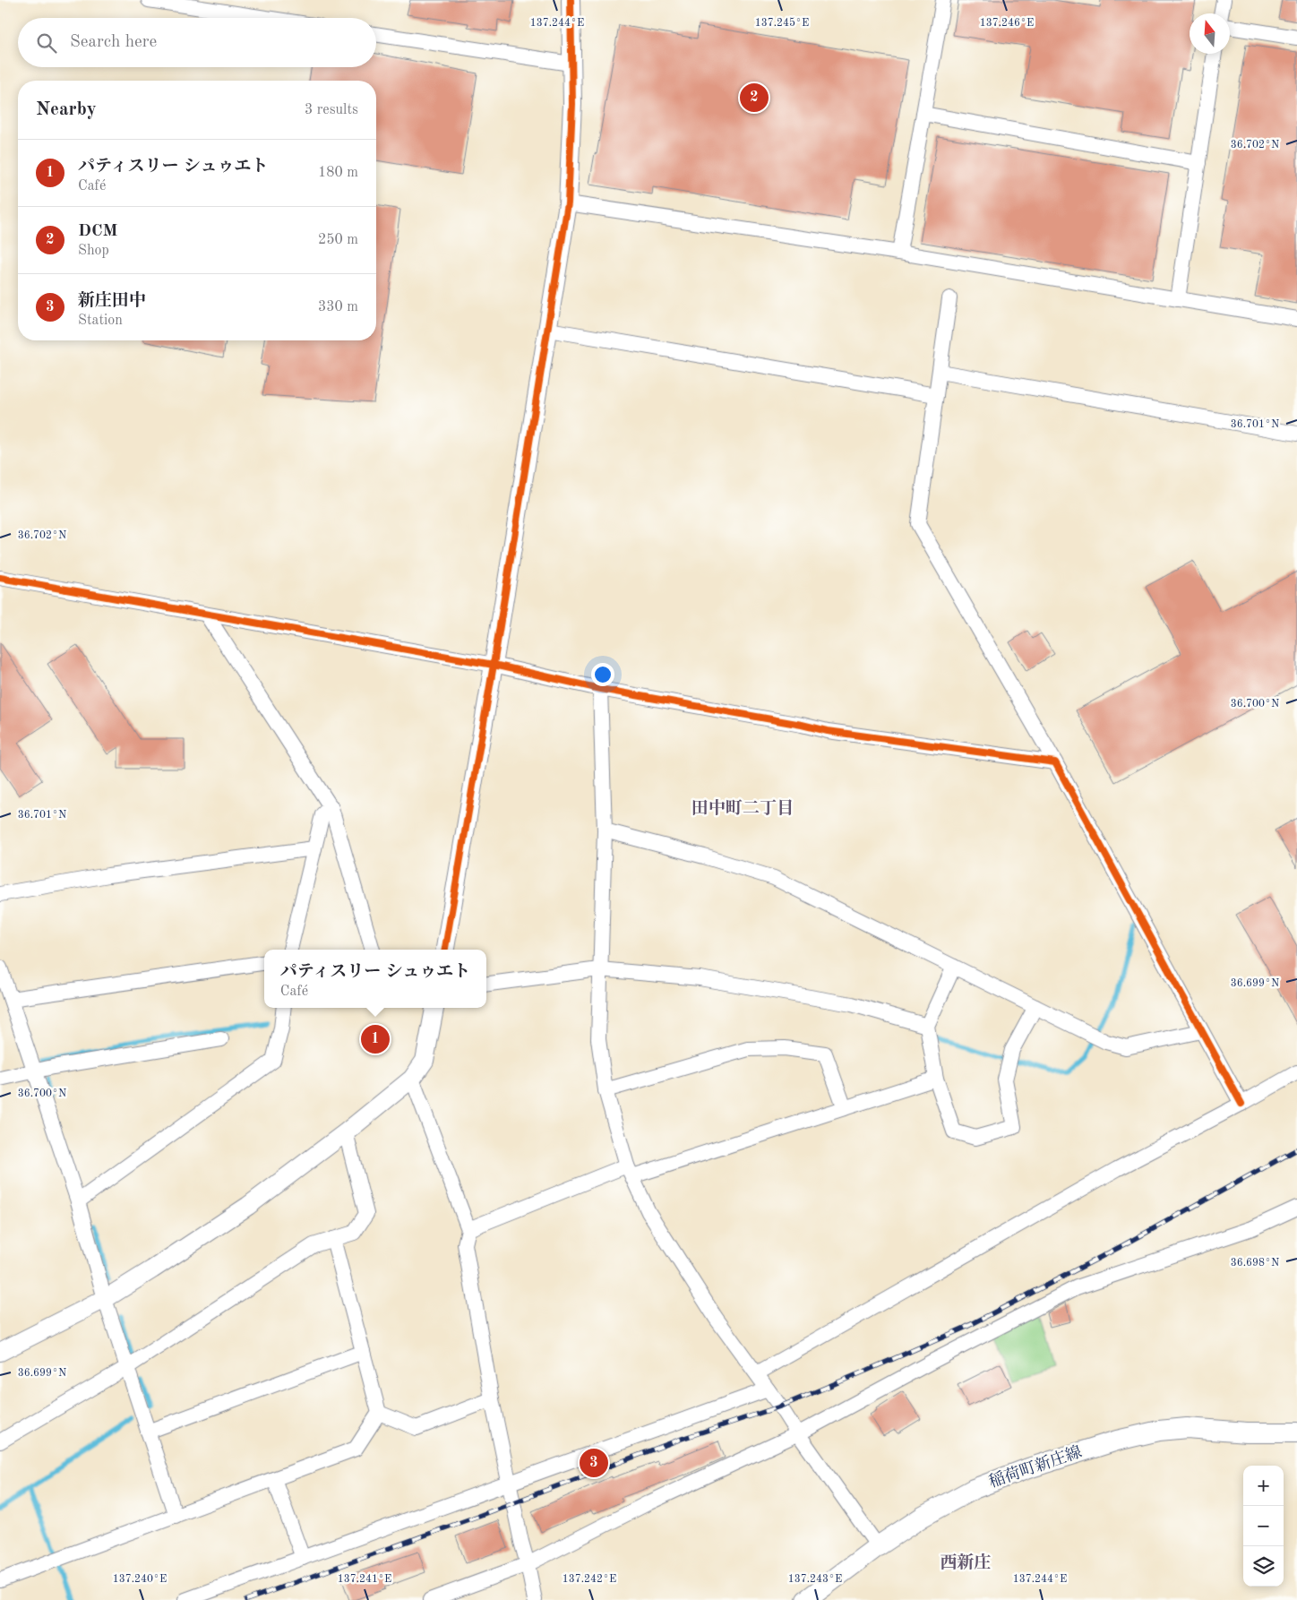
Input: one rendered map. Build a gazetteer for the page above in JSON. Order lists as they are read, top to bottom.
{
  "streets": {
    "main road": ["稲荷町新庄線"]
  },
  "districts": ["田中町二丁目", "西新庄"],
  "north": "top",
  "page": {
    "search": "Search here",
    "heading": ["Nearby", "3 results"],
    "pins": ["2", "1", "3"],
    "list": [
      {
        "mark": "1",
        "name": "パティスリー シュゥエト",
        "note": "Café",
        "value": "180 m"
      },
      {
        "mark": "2",
        "name": "DCM",
        "note": "Shop",
        "value": "250 m"
      },
      {
        "mark": "3",
        "name": "新庄田中",
        "note": "Station",
        "value": "330 m"
      }
    ],
    "popup": ["パティスリー シュゥエト", "Café"],
    "map_buttons": ["+", "−"]
  },
  "coordinates": [
    "137.244°E",
    "137.245°E",
    "137.246°E",
    "36.702°N",
    "36.701°N",
    "36.700°N",
    "36.699°N",
    "36.698°N",
    "137.240°E",
    "137.241°E",
    "137.242°E",
    "137.243°E"
  ]
}
